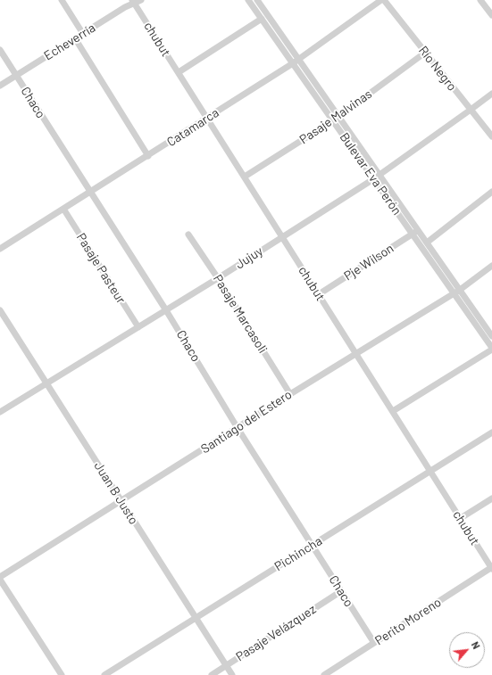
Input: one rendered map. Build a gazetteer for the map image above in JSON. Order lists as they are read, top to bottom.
{
  "streets": {
    "street": [
      "chubut",
      "Echeverría",
      "Río Negro",
      "Chaco",
      "Pasaje Malvinas",
      "Catamarca",
      "Bulevar Eva Perón",
      "Jujuy",
      "Pje Wilson",
      "Pasaje Pasteur",
      "Pasaje Marcasoli",
      "Santiago del Estero",
      "Juan B Justo",
      "Pichincha",
      "Perito Moreno",
      "Pasaje Velázquez"
    ]
  },
  "crossings": [
    ["chubut", "Echeverría"],
    ["chubut", "Pasaje Malvinas"],
    ["chubut", "Catamarca"],
    ["chubut", "Jujuy"],
    ["chubut", "Pje Wilson"],
    ["chubut", "Santiago del Estero"],
    ["chubut", "Pichincha"],
    ["chubut", "Perito Moreno"],
    ["Echeverría", "Chaco"],
    ["Río Negro", "Pasaje Malvinas"],
    ["Río Negro", "Jujuy"],
    ["Chaco", "Catamarca"],
    ["Chaco", "Jujuy"],
    ["Chaco", "Santiago del Estero"],
    ["Chaco", "Pichincha"],
    ["Chaco", "Perito Moreno"],
    ["Chaco", "Pasaje Velázquez"],
    ["Pasaje Malvinas", "Bulevar Eva Perón"],
    ["Catamarca", "Bulevar Eva Perón"],
    ["Catamarca", "Pasaje Pasteur"],
    ["Bulevar Eva Perón", "Jujuy"],
    ["Bulevar Eva Perón", "Pje Wilson"],
    ["Bulevar Eva Perón", "Santiago del Estero"],
    ["Jujuy", "Pasaje Pasteur"],
    ["Jujuy", "Pasaje Marcasoli"],
    ["Jujuy", "Juan B Justo"],
    ["Pasaje Marcasoli", "Santiago del Estero"],
    ["Santiago del Estero", "Juan B Justo"],
    ["Juan B Justo", "Pichincha"],
    ["Juan B Justo", "Pasaje Velázquez"]
  ],
  "north": "top right"
}
